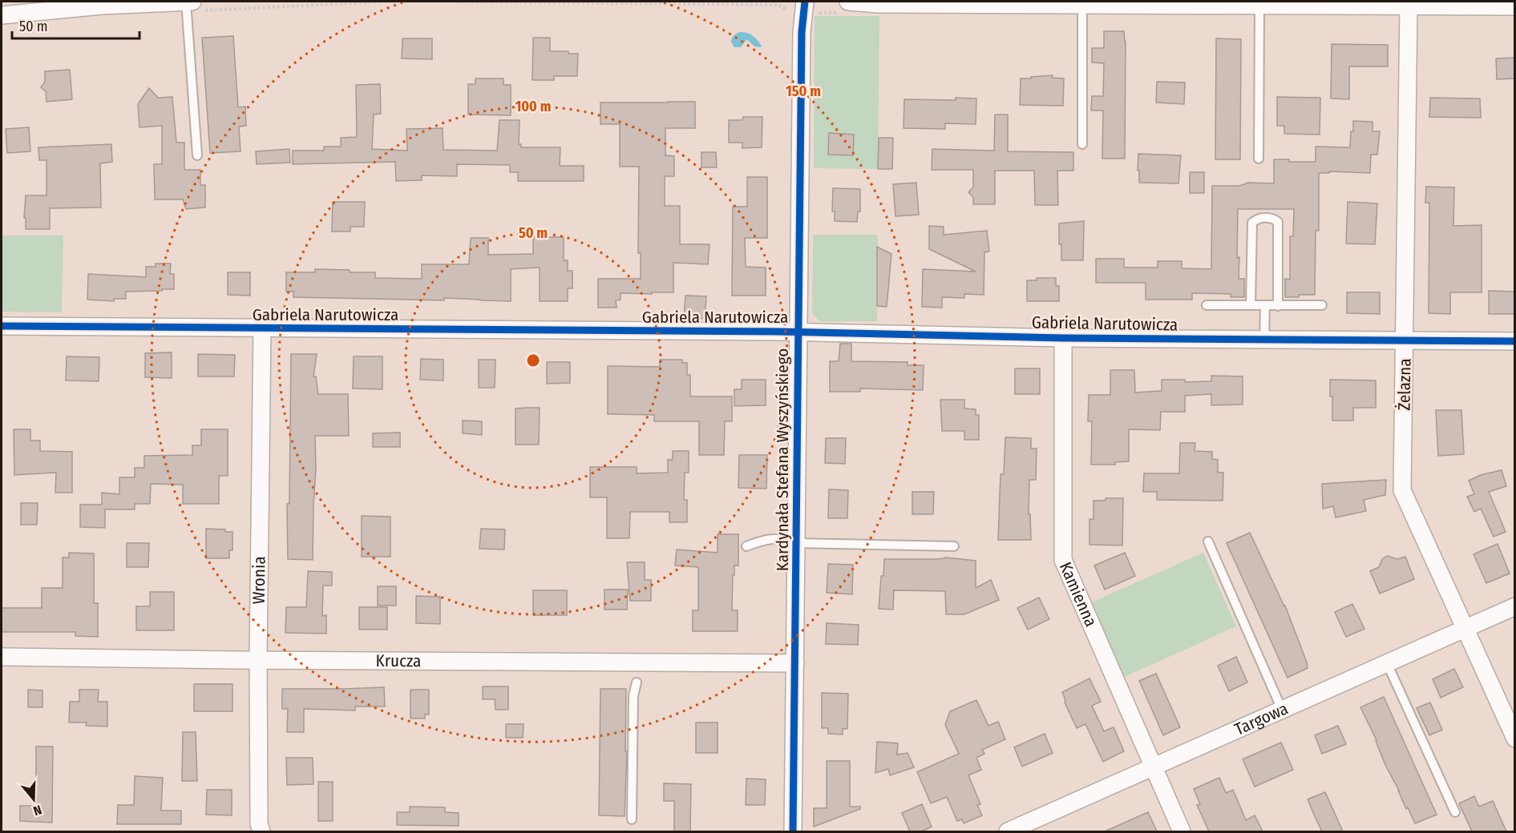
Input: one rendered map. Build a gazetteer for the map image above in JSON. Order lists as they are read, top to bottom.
{
  "streets": {
    "street": [
      "Gabriela Narutowicza",
      "Żelazna",
      "Kardynała Stefana Wyszyńskiego",
      "Wronia",
      "Kamienna",
      "Krucza",
      "Targowa"
    ]
  },
  "crossings": [
    ["Gabriela Narutowicza", "Żelazna"],
    ["Gabriela Narutowicza", "Kardynała Stefana Wyszyńskiego"],
    ["Gabriela Narutowicza", "Wronia"],
    ["Gabriela Narutowicza", "Kamienna"],
    ["Żelazna", "Targowa"],
    ["Kardynała Stefana Wyszyńskiego", "Krucza"],
    ["Wronia", "Krucza"],
    ["Kamienna", "Targowa"]
  ],
  "scale_bar": "50 m",
  "north": "bottom",
  "rings": ["150 m", "100 m", "50 m"]
}
